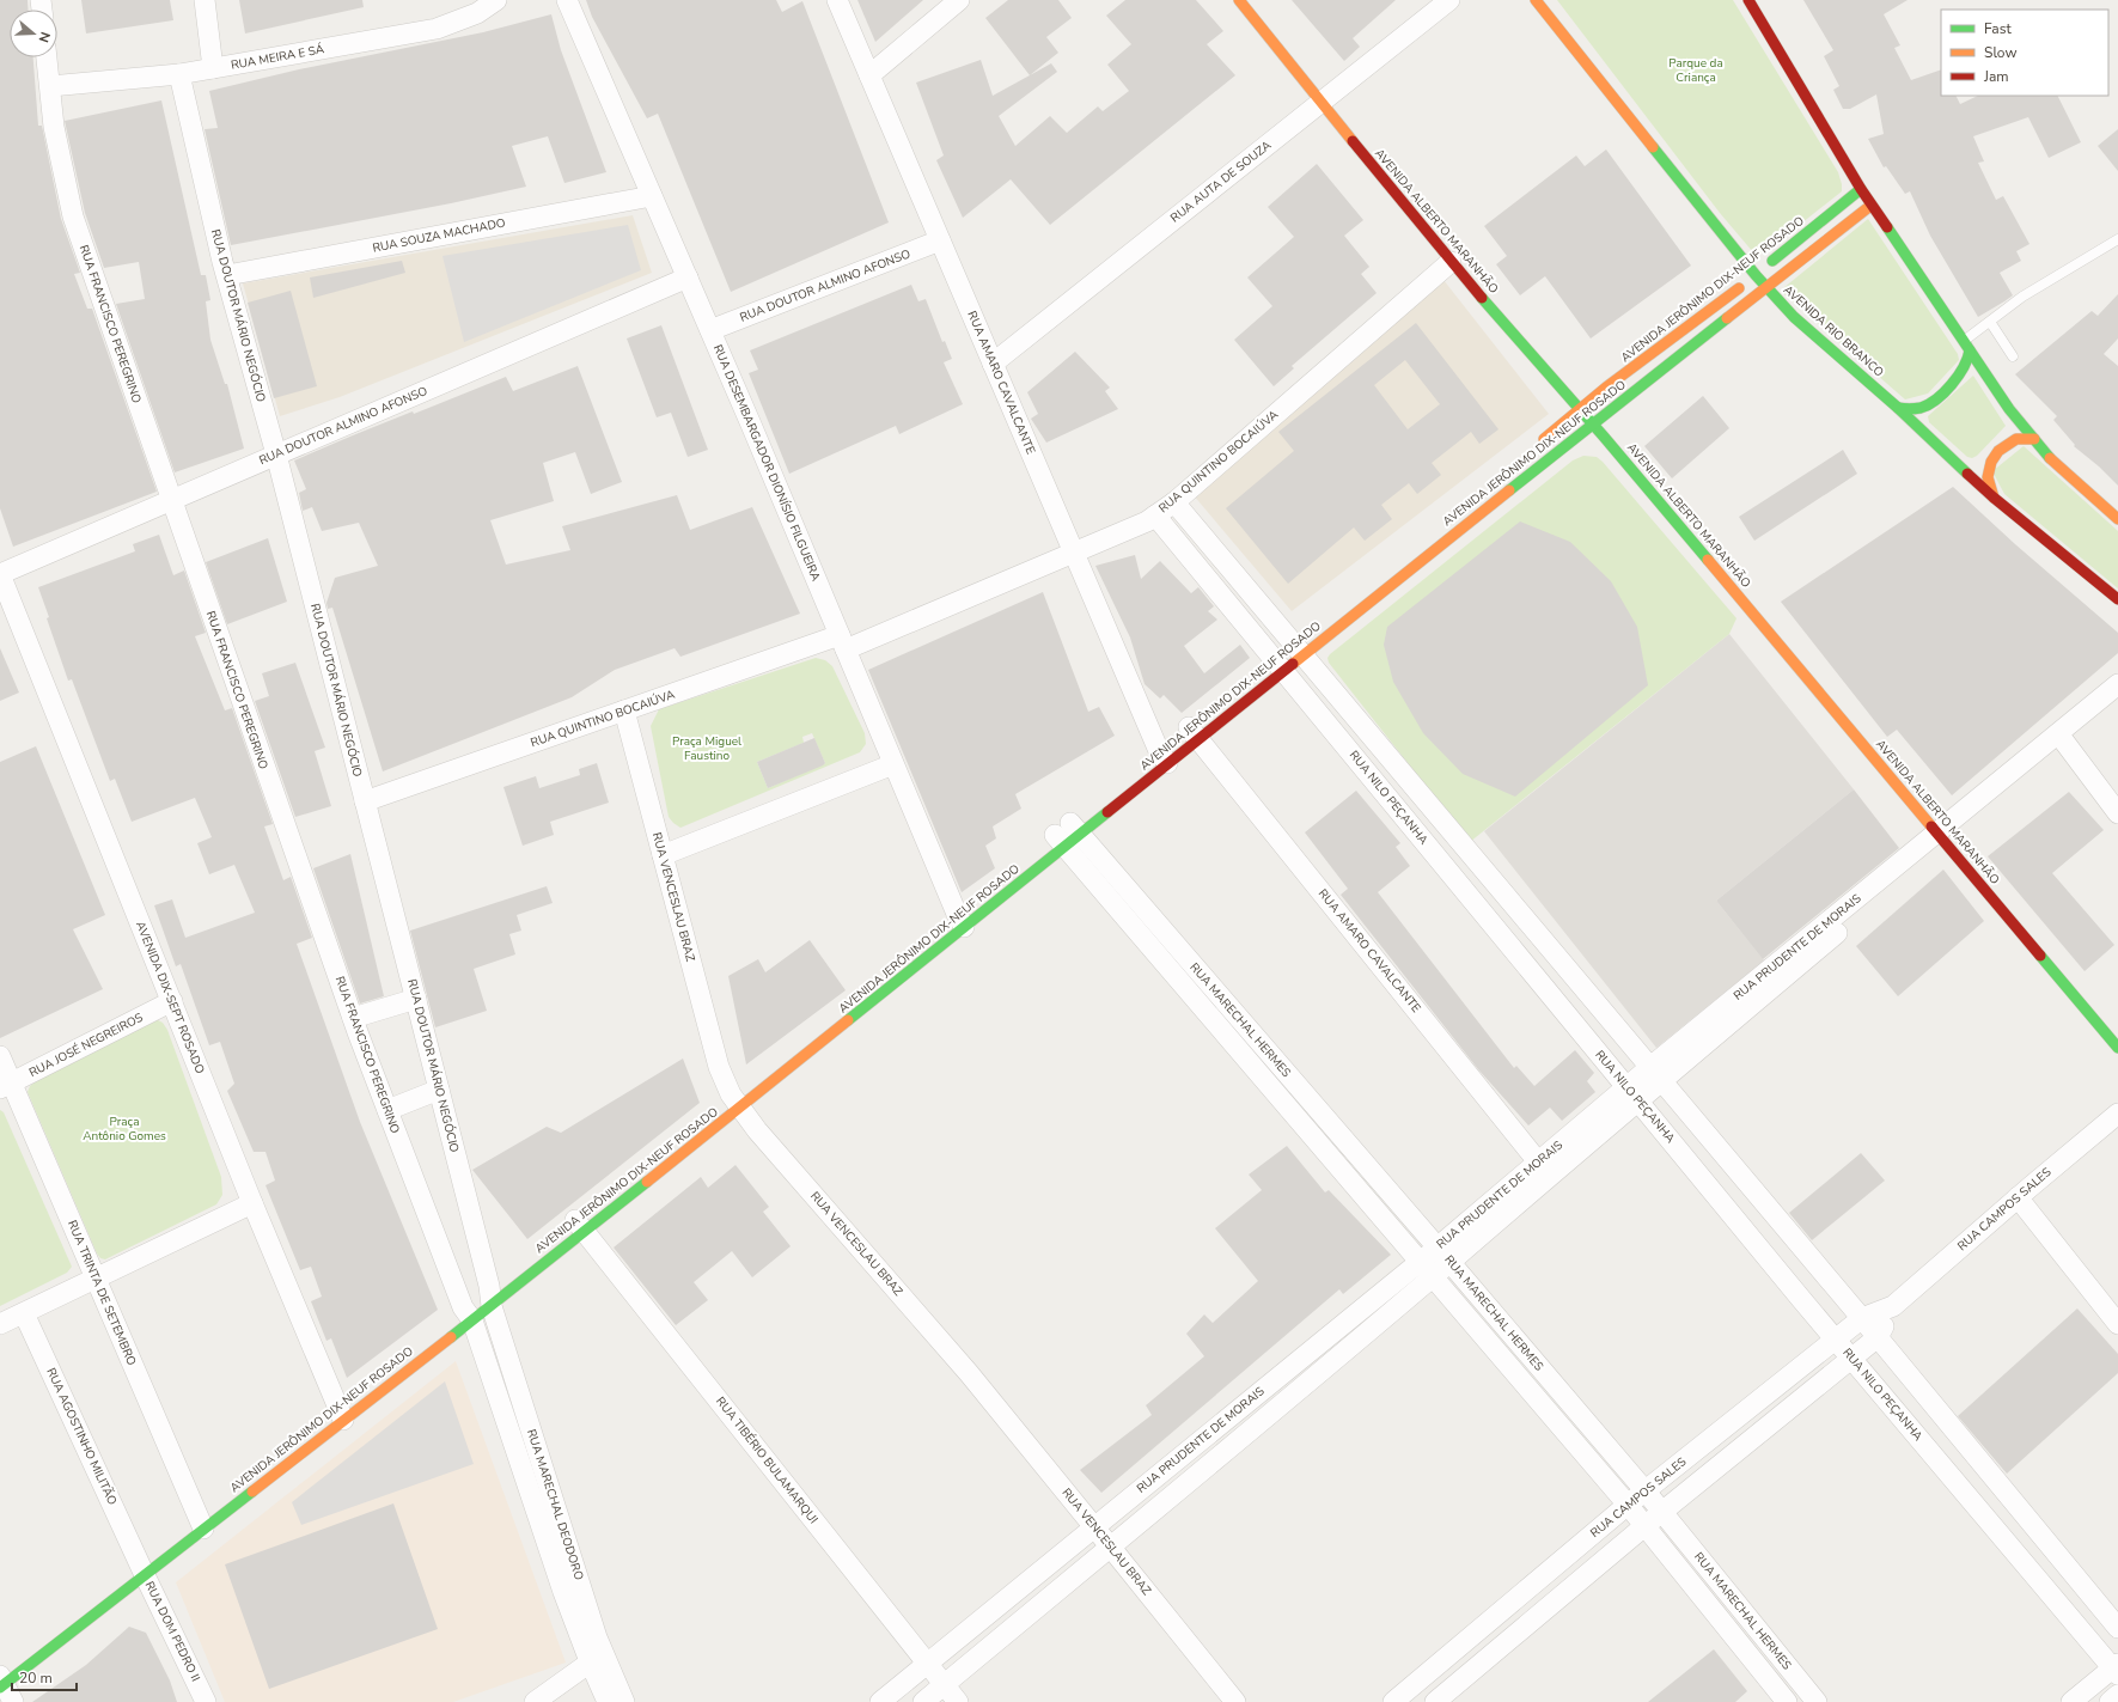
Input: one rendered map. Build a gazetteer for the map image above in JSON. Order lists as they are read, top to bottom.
{
  "streets": {
    "main road": ["AVENIDA ALBERTO MARANHÃO", "AVENIDA JERÔNIMO DIX-NEUF ROSADO", "AVENIDA RIO BRANCO"],
    "street": [
      "RUA MEIRA E SÁ",
      "RUA AUTA DE SOUZA",
      "RUA SOUZA MACHADO",
      "RUA DOUTOR ALMINO AFONSO",
      "RUA DOUTOR MÁRIO NEGÓCIO",
      "RUA FRANCISCO PEREGRINO",
      "RUA AMARO CAVALCANTE",
      "RUA QUINTINO BOCAIÚVA",
      "RUA DESEMBARGADOR DIONÍSIO FILGUEIRA",
      "RUA NILO PEÇANHA",
      "RUA VENCESLAU BRAZ",
      "RUA PRUDENTE DE MORAIS",
      "AVENIDA DIX-SEPT ROSADO",
      "RUA MARECHAL HERMES",
      "RUA JOSÉ NEGREIROS",
      "RUA CAMPOS SALES",
      "RUA TRINTA DE SETEMBRO",
      "RUA AGOSTINHO MILITÃO",
      "RUA TIBÉRIO BULAMARQUI",
      "RUA MARECHAL DEODORO",
      "RUA DOM PEDRO II"
    ]
  },
  "crossings": [
    ["RUA MEIRA E SÁ", "RUA DOUTOR MÁRIO NEGÓCIO"],
    ["RUA MEIRA E SÁ", "RUA FRANCISCO PEREGRINO"],
    ["RUA AUTA DE SOUZA", "AVENIDA ALBERTO MARANHÃO"],
    ["RUA AUTA DE SOUZA", "RUA AMARO CAVALCANTE"],
    ["AVENIDA ALBERTO MARANHÃO", "AVENIDA JERÔNIMO DIX-NEUF ROSADO"],
    ["AVENIDA ALBERTO MARANHÃO", "RUA QUINTINO BOCAIÚVA"],
    ["AVENIDA ALBERTO MARANHÃO", "RUA PRUDENTE DE MORAIS"],
    ["RUA SOUZA MACHADO", "RUA DOUTOR MÁRIO NEGÓCIO"],
    ["RUA SOUZA MACHADO", "RUA DESEMBARGADOR DIONÍSIO FILGUEIRA"],
    ["RUA DOUTOR ALMINO AFONSO", "RUA DOUTOR MÁRIO NEGÓCIO"],
    ["RUA DOUTOR ALMINO AFONSO", "RUA FRANCISCO PEREGRINO"],
    ["RUA DOUTOR ALMINO AFONSO", "RUA AMARO CAVALCANTE"],
    ["RUA DOUTOR ALMINO AFONSO", "RUA DESEMBARGADOR DIONÍSIO FILGUEIRA"],
    ["RUA DOUTOR ALMINO AFONSO", "AVENIDA DIX-SEPT ROSADO"],
    ["AVENIDA JERÔNIMO DIX-NEUF ROSADO", "RUA DOUTOR MÁRIO NEGÓCIO"],
    ["AVENIDA JERÔNIMO DIX-NEUF ROSADO", "RUA FRANCISCO PEREGRINO"],
    ["AVENIDA JERÔNIMO DIX-NEUF ROSADO", "AVENIDA RIO BRANCO"],
    ["AVENIDA JERÔNIMO DIX-NEUF ROSADO", "RUA AMARO CAVALCANTE"],
    ["AVENIDA JERÔNIMO DIX-NEUF ROSADO", "RUA DESEMBARGADOR DIONÍSIO FILGUEIRA"],
    ["AVENIDA JERÔNIMO DIX-NEUF ROSADO", "RUA NILO PEÇANHA"],
    ["AVENIDA JERÔNIMO DIX-NEUF ROSADO", "RUA VENCESLAU BRAZ"],
    ["AVENIDA JERÔNIMO DIX-NEUF ROSADO", "AVENIDA DIX-SEPT ROSADO"],
    ["AVENIDA JERÔNIMO DIX-NEUF ROSADO", "RUA MARECHAL HERMES"],
    ["AVENIDA JERÔNIMO DIX-NEUF ROSADO", "RUA TRINTA DE SETEMBRO"],
    ["AVENIDA JERÔNIMO DIX-NEUF ROSADO", "RUA AGOSTINHO MILITÃO"],
    ["AVENIDA JERÔNIMO DIX-NEUF ROSADO", "RUA TIBÉRIO BULAMARQUI"],
    ["AVENIDA JERÔNIMO DIX-NEUF ROSADO", "RUA MARECHAL DEODORO"],
    ["AVENIDA JERÔNIMO DIX-NEUF ROSADO", "RUA DOM PEDRO II"],
    ["RUA DOUTOR MÁRIO NEGÓCIO", "RUA FRANCISCO PEREGRINO"],
    ["RUA DOUTOR MÁRIO NEGÓCIO", "RUA QUINTINO BOCAIÚVA"],
    ["RUA DOUTOR MÁRIO NEGÓCIO", "RUA MARECHAL DEODORO"],
    ["RUA FRANCISCO PEREGRINO", "RUA MARECHAL DEODORO"],
    ["RUA AMARO CAVALCANTE", "RUA QUINTINO BOCAIÚVA"],
    ["RUA AMARO CAVALCANTE", "RUA PRUDENTE DE MORAIS"],
    ["RUA QUINTINO BOCAIÚVA", "RUA DESEMBARGADOR DIONÍSIO FILGUEIRA"],
    ["RUA QUINTINO BOCAIÚVA", "RUA NILO PEÇANHA"],
    ["RUA QUINTINO BOCAIÚVA", "RUA VENCESLAU BRAZ"],
    ["RUA NILO PEÇANHA", "RUA PRUDENTE DE MORAIS"],
    ["RUA NILO PEÇANHA", "RUA CAMPOS SALES"],
    ["RUA VENCESLAU BRAZ", "RUA PRUDENTE DE MORAIS"],
    ["RUA PRUDENTE DE MORAIS", "RUA MARECHAL HERMES"],
    ["RUA PRUDENTE DE MORAIS", "RUA TIBÉRIO BULAMARQUI"],
    ["AVENIDA DIX-SEPT ROSADO", "RUA JOSÉ NEGREIROS"],
    ["RUA MARECHAL HERMES", "RUA CAMPOS SALES"],
    ["RUA JOSÉ NEGREIROS", "RUA TRINTA DE SETEMBRO"],
    ["RUA AGOSTINHO MILITÃO", "RUA DOM PEDRO II"]
  ],
  "parks": ["Parque da Criança", "Praça Miguel Faustino", "Praça Antônio Gomes"],
  "legend": ["Fast", "Slow", "Jam"],
  "scale_bar": "20 m",
  "north": "right"
}
